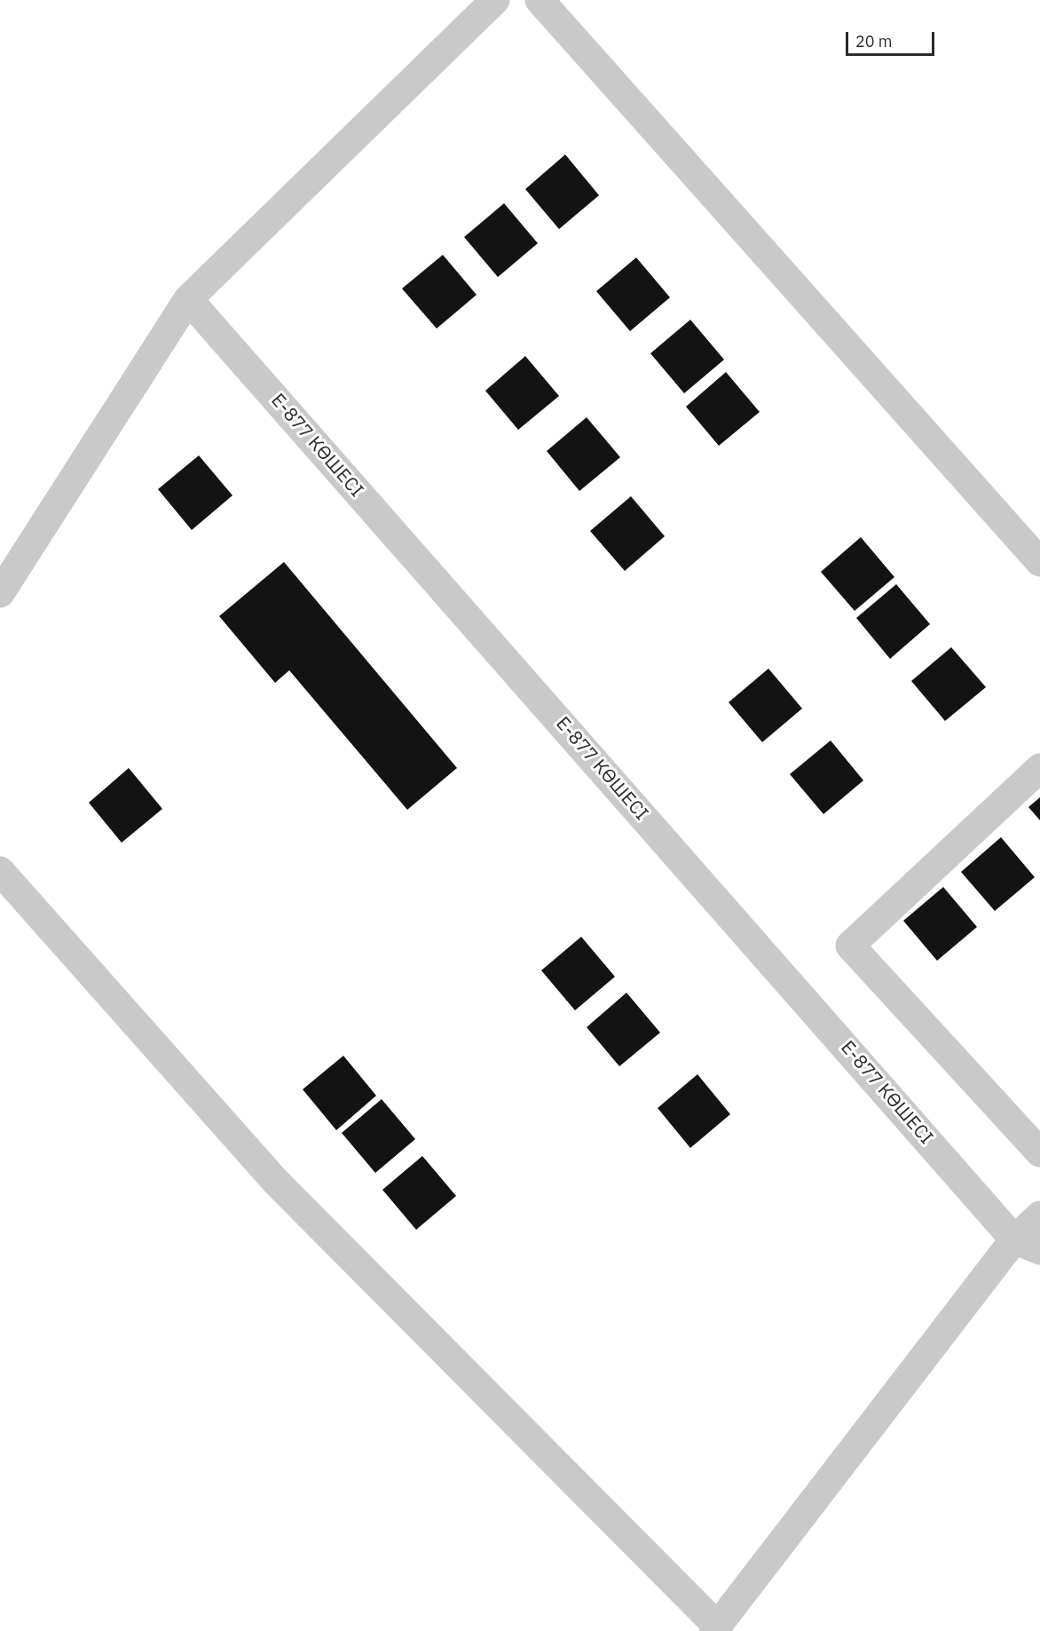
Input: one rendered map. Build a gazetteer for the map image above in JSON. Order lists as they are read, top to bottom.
{
  "streets": {
    "street": ["Е-877 КӨШЕСІ"]
  },
  "scale_bar": "20 m"
}
